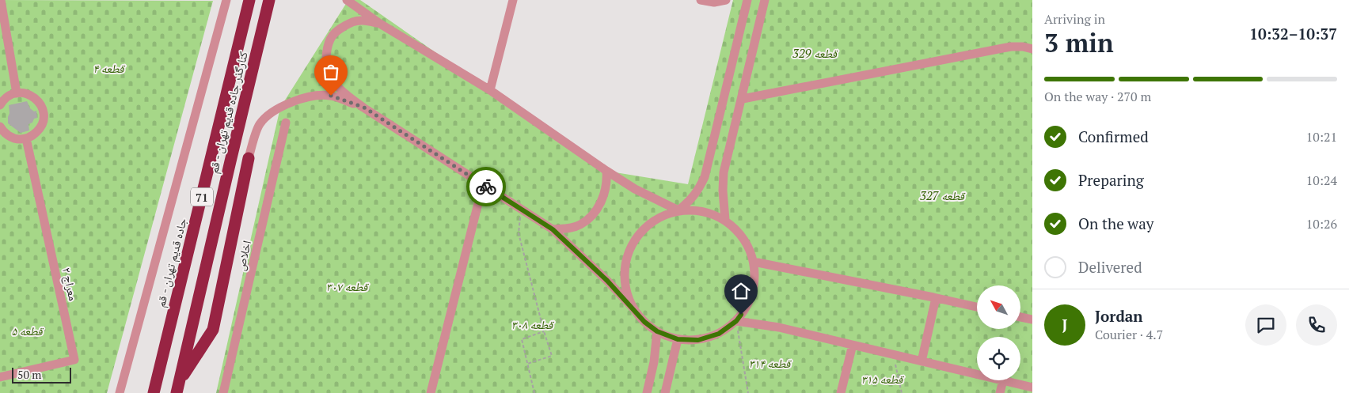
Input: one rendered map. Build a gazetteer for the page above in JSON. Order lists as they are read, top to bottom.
{
  "streets": {
    "highway": ["کنارگذر جاده قدیم تهران - قم", "71", "جاده قدیم تهران - قم"],
    "street": ["اخلاص", "معراج ۲"]
  },
  "parks": [
    "قطعه 329",
    "قطعه ۴",
    "قطعه 327",
    "قطعه ۳۰۷",
    "قطعه ۳۰۸",
    "قطعه ۵",
    "قطعه ۳۱۴",
    "قطعه ۳۱۵"
  ],
  "scale_bar": "50 m",
  "north": "top left",
  "page": {
    "heading": ["3 min", "Arriving in", "10:32–10:37"],
    "panel": ["Jordan", "Courier · 4.7"],
    "bar": "On the way · 270 m",
    "list": [
      ["Confirmed", "10:21"],
      ["Preparing", "10:24"],
      ["On the way", "10:26"],
      "Delivered"
    ],
    "round": "J",
    "scale": "50 m"
  }
}
